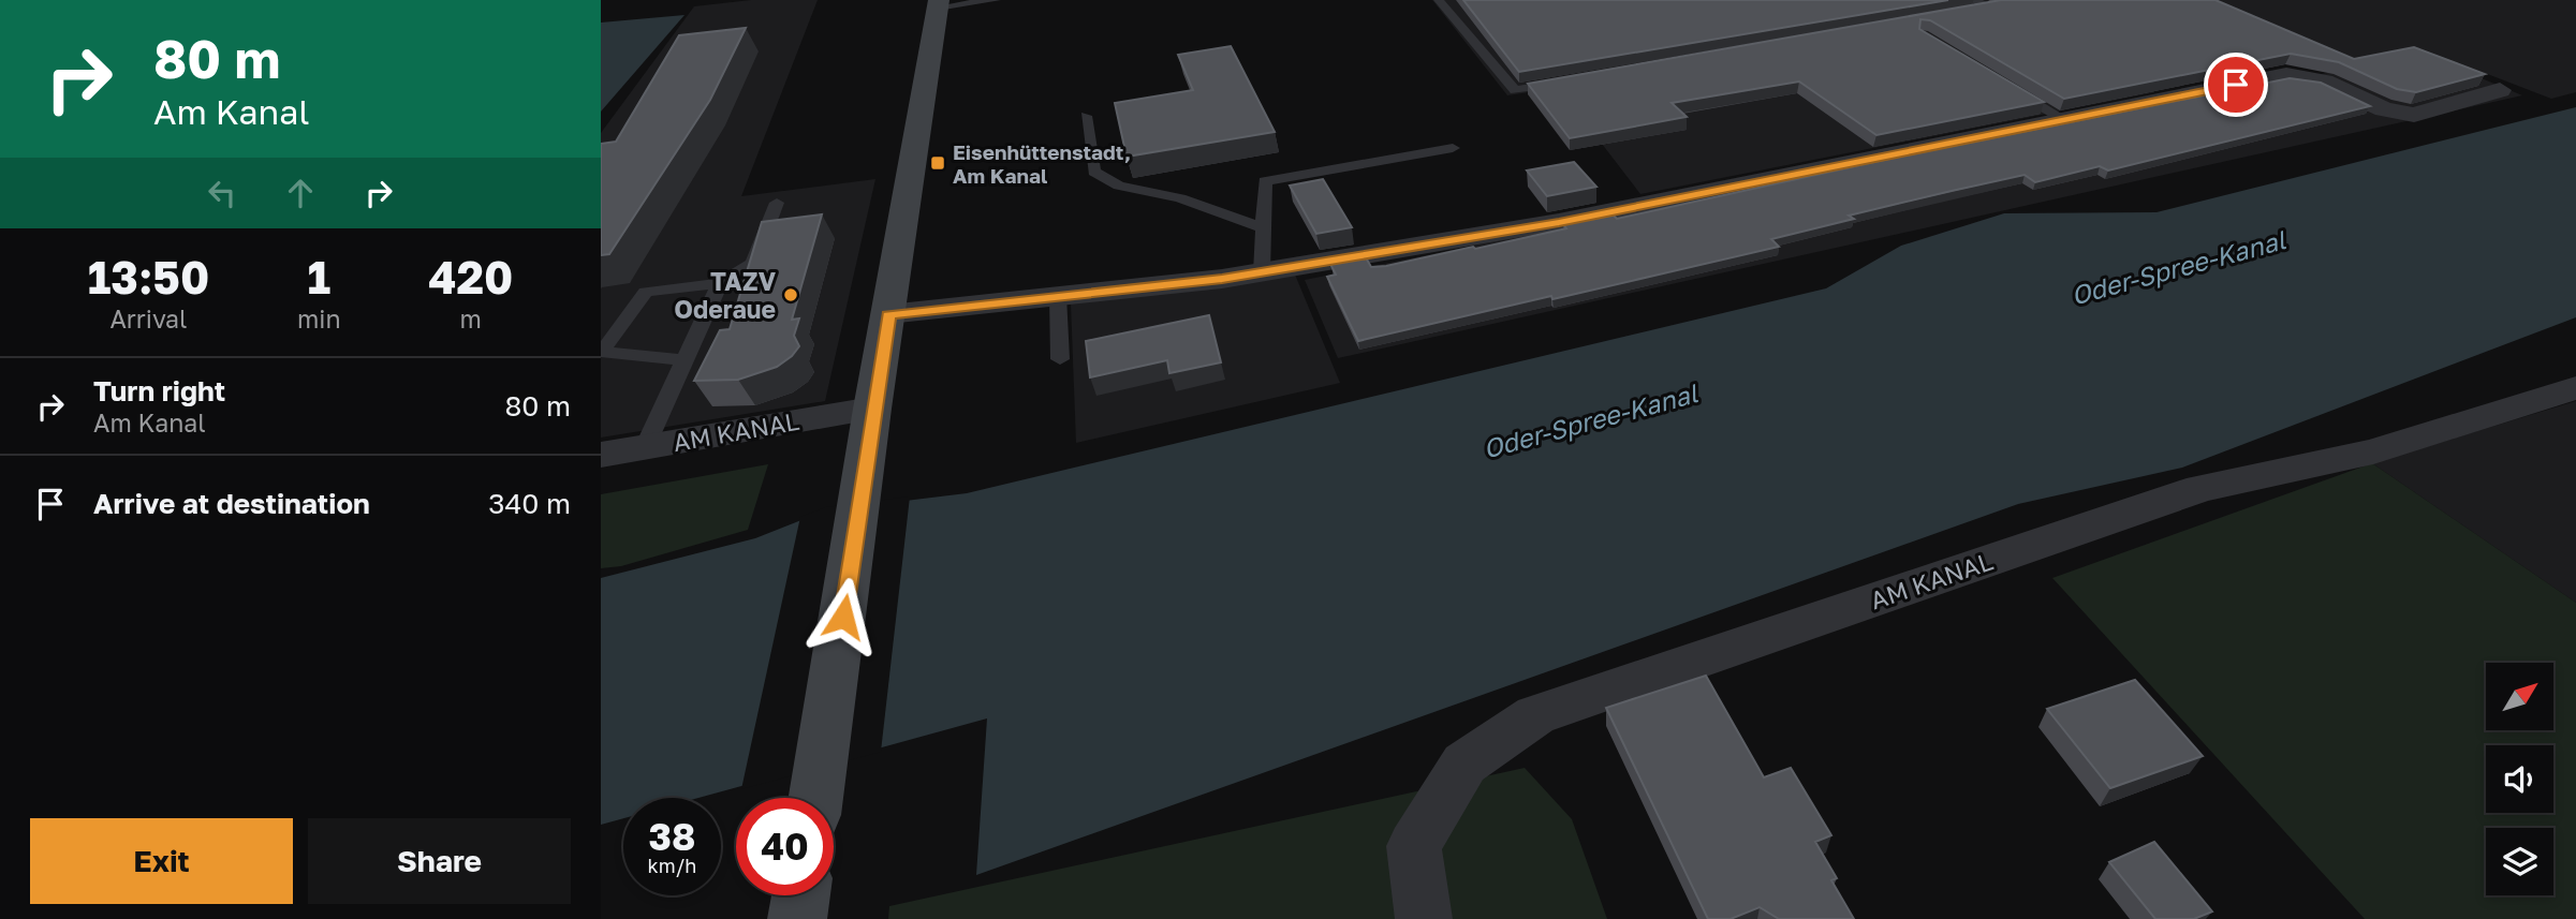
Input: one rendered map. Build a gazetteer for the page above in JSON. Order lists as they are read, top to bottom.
{
  "streets": {
    "street": ["AM KANAL"]
  },
  "water": ["Oder-Spree-Kanal"],
  "places": {
    "transit": ["Eisenhüttenstadt, Am Kanal"],
    "other": ["TAZV Oderaue"]
  },
  "north": "top right",
  "page": {
    "turn": ["80 m", "Am Kanal"],
    "eta": [
      "13:50",
      "Arrival",
      "1",
      "min",
      "420",
      "m"
    ],
    "list": [
      {
        "name": "Turn right",
        "note": "Am Kanal",
        "value": "80 m"
      },
      {
        "name": "Arrive at destination",
        "value": "340 m"
      }
    ],
    "speed": "38 km/h",
    "limit": "40",
    "buttons": ["Exit", "Share"]
  }
}
